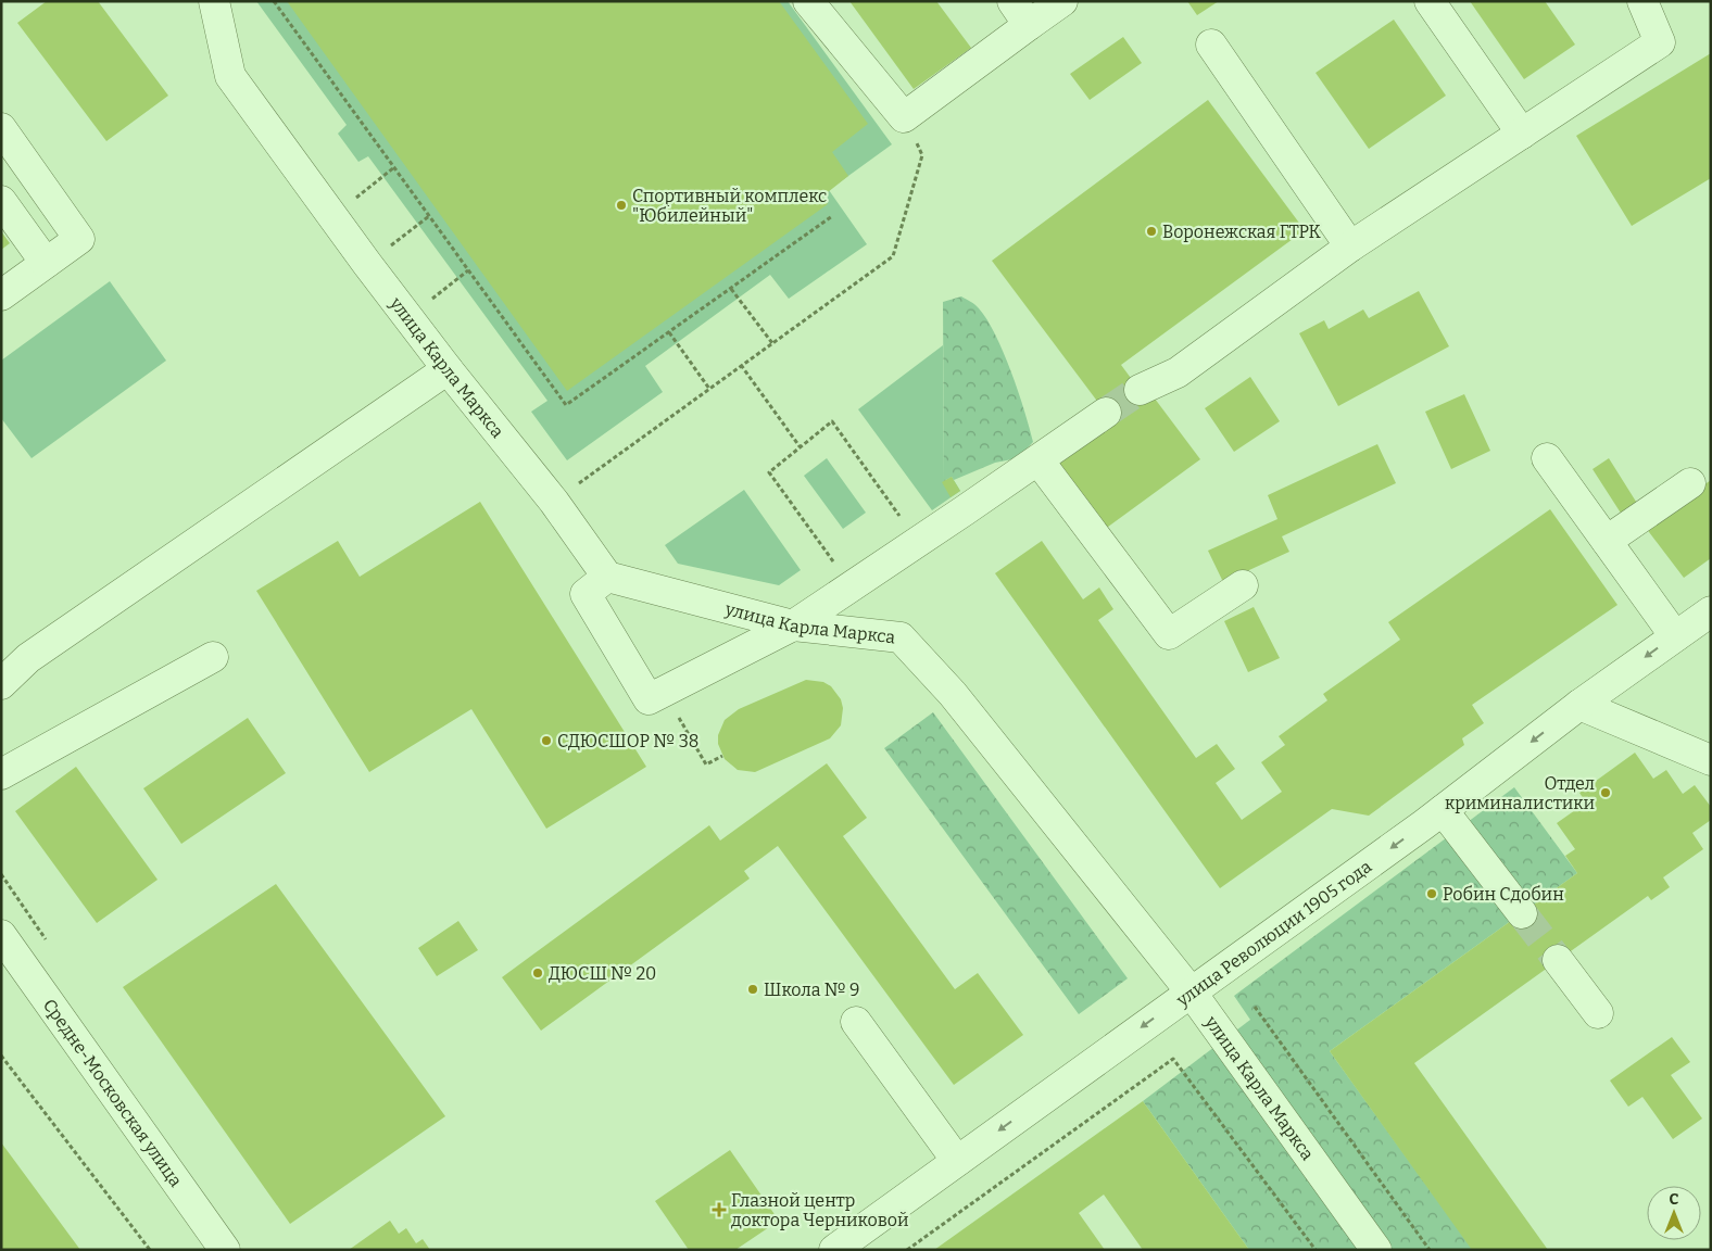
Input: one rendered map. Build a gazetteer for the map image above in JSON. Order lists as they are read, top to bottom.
{
  "streets": {
    "street": ["улица Карла Маркса", "улица Революции 1905 года", "Средне-Московская улица"]
  },
  "crossings": [
    ["улица Карла Маркса", "улица Революции 1905 года"]
  ],
  "one_way": ["улица Революции 1905 года"],
  "places": {
    "other": [
      "Спортивный комплекс \"Юбилейный\"",
      "Воронежская ГТРК",
      "СДЮСШОР № 38",
      "Отдел криминалистики",
      "Робин Сдобин",
      "ДЮСШ № 20",
      "Школа № 9"
    ],
    "health": ["Глазной центр доктора Черниковой"]
  },
  "north": "top"
}
